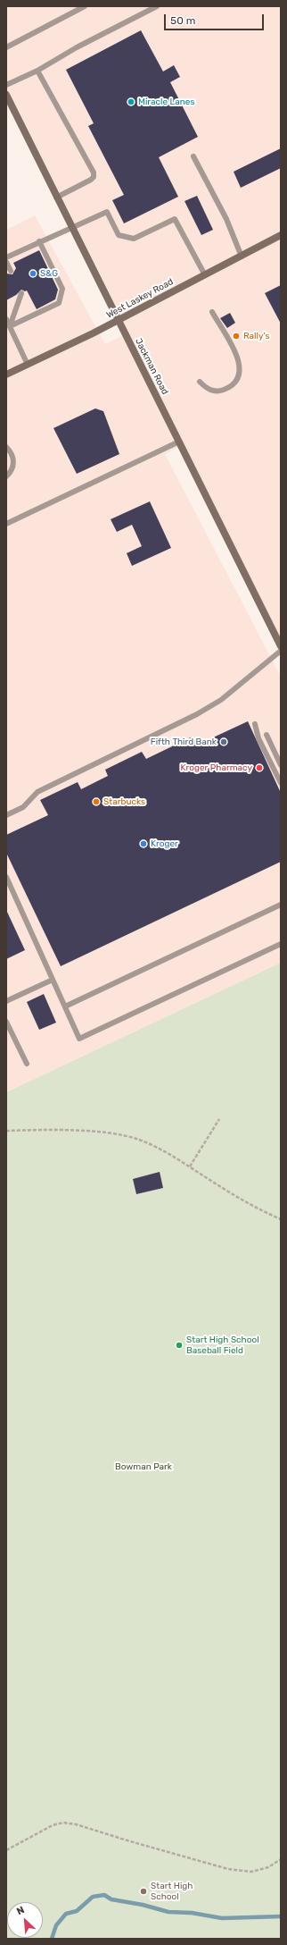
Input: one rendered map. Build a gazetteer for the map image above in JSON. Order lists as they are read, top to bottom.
{
  "streets": {
    "main road": ["West Laskey Road", "Jackman Road"]
  },
  "crossings": [
    ["West Laskey Road", "Jackman Road"]
  ],
  "parks": ["Bowman Park"],
  "places": [
    "Miracle Lanes",
    "S&G",
    "Rally's",
    "Fifth Third Bank",
    "Kroger Pharmacy",
    "Starbucks",
    "Kroger",
    "Start High School Baseball Field",
    "Start High School"
  ],
  "scale_bar": "50 m",
  "north": "top left"
}
